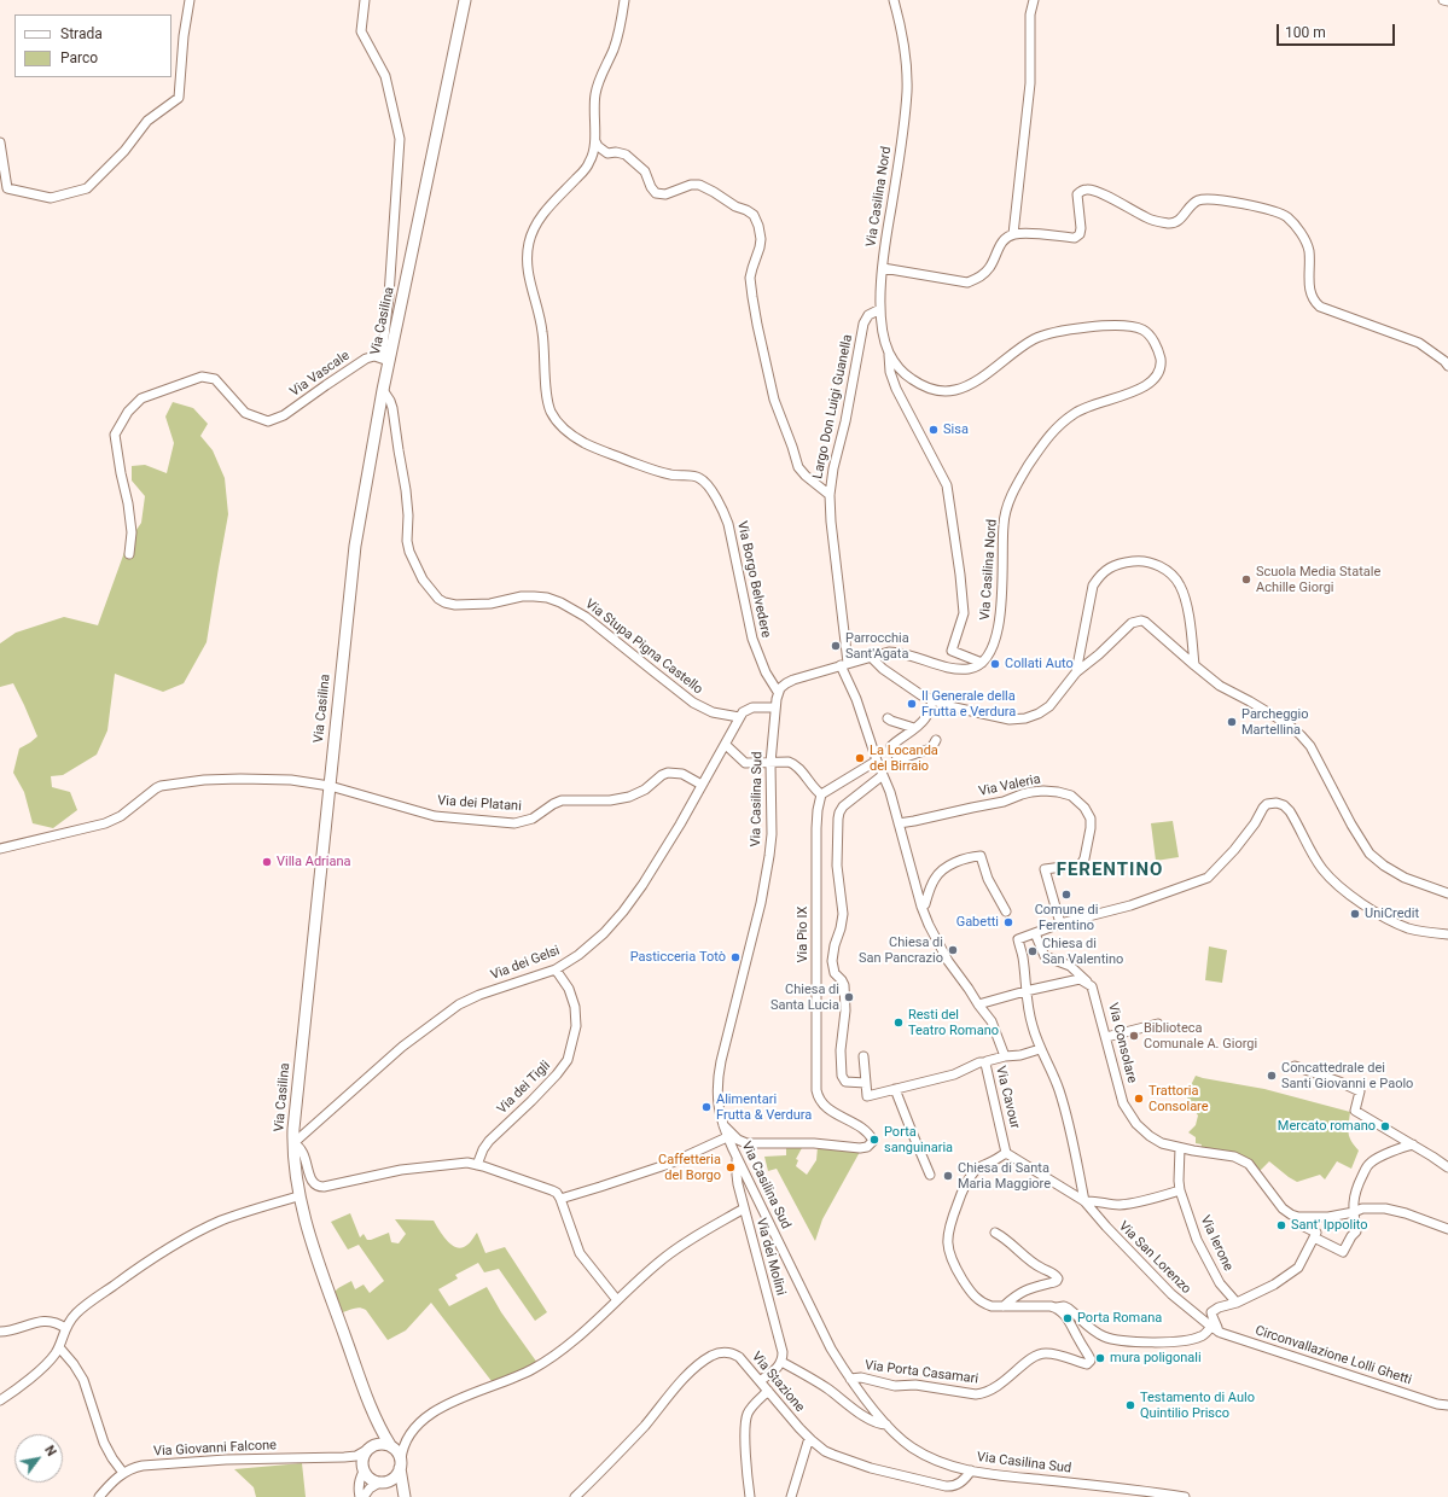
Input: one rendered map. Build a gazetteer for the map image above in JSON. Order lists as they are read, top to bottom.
{
  "streets": {
    "main road": ["Via Casilina"],
    "street": [
      "Via Casilina Nord",
      "Via Vascale",
      "Largo Don Luigi Guanella",
      "Via Borgo Belvedere",
      "Via Stupa Pigna Castello",
      "Via Valeria",
      "Via Casilina Sud",
      "Via dei Platani",
      "Via Pio IX",
      "Via dei Gelsi",
      "Via Consolare",
      "Via dei Tigli",
      "Via Cavour",
      "Via Ierone",
      "Via dei Molini",
      "Via San Lorenzo",
      "Circonvallazione Lolli Ghetti",
      "Via Porta Casamari",
      "Via Stazione",
      "Via Giovanni Falcone"
    ]
  },
  "crossings": [
    ["Via Casilina Nord", "Largo Don Luigi Guanella"],
    ["Via Casilina", "Via Vascale"],
    ["Via Casilina", "Via Stupa Pigna Castello"],
    ["Via Casilina", "Via dei Platani"],
    ["Via Casilina", "Via dei Gelsi"],
    ["Via Casilina", "Via Giovanni Falcone"],
    ["Via Borgo Belvedere", "Via Casilina Sud"],
    ["Via Stupa Pigna Castello", "Via dei Gelsi"],
    ["Via Casilina Sud", "Via Pio IX"],
    ["Via Casilina Sud", "Via dei Molini"],
    ["Via Casilina Sud", "Via Porta Casamari"],
    ["Via Casilina Sud", "Via Stazione"],
    ["Via dei Platani", "Via dei Gelsi"],
    ["Via dei Gelsi", "Via dei Tigli"],
    ["Via Consolare", "Via Ierone"],
    ["Via San Lorenzo", "Circonvallazione Lolli Ghetti"]
  ],
  "districts": ["FERENTINO"],
  "places": [
    "Sisa",
    "Scuola Media Statale Achille Giorgi",
    "Parrocchia Sant'Agata",
    "Collati Auto",
    "Il Generale della Frutta e Verdura",
    "Parcheggio Martellina",
    "La Locanda del Birraio",
    "Villa Adriana",
    "Comune di Ferentino",
    "UniCredit",
    "Gabetti",
    "Chiesa di San Pancrazio",
    "Chiesa di San Valentino",
    "Pasticceria Totò",
    "Chiesa di Santa Lucia",
    "Resti del Teatro Romano",
    "Biblioteca Comunale A. Giorgi",
    "Concattedrale dei Santi Giovanni e Paolo",
    "Trattoria Consolare",
    "Alimentari Frutta & Verdura",
    "Mercato romano",
    "Porta sanguinaria",
    "Caffetteria del Borgo",
    "Chiesa di Santa Maria Maggiore",
    "Sant' Ippolito",
    "Porta Romana",
    "mura poligonali",
    "Testamento di Aulo Quintilio Prisco"
  ],
  "legend": ["Strada", "Parco"],
  "scale_bar": "100 m",
  "north": "top right"
}
